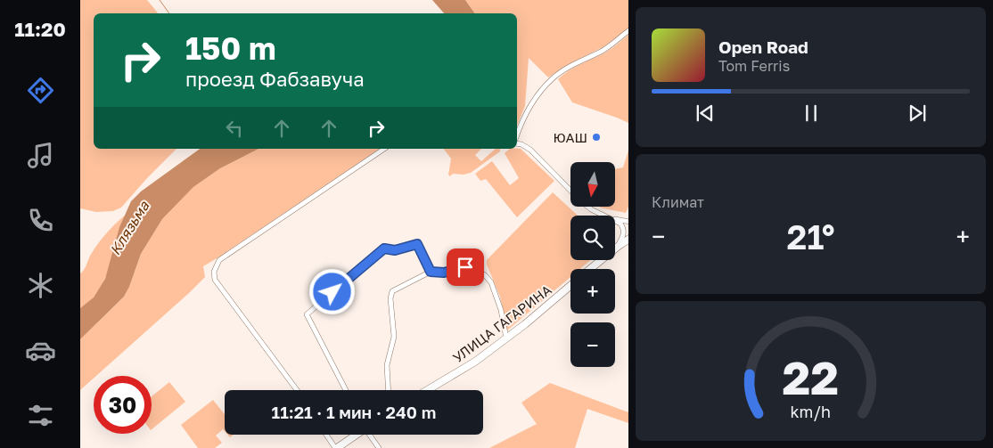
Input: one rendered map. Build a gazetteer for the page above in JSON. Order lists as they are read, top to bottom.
{
  "streets": {
    "main road": ["УЛИЦА ГАГАРИНА"]
  },
  "water": ["Клязьма"],
  "places": ["ЮАШ"],
  "north": "bottom",
  "page": {
    "tabs": "11:20",
    "turn": ["150 m", "проезд Фабзавуча"],
    "song": ["Open Road", "Tom Ferris"],
    "tile": "Климат",
    "map_buttons": ["+", "−"],
    "heat": ["−", "21°", "+"],
    "limit": "30",
    "trip": "11:21 · 1 мин · 240 m",
    "gauge": ["22", "km/h"]
  }
}
